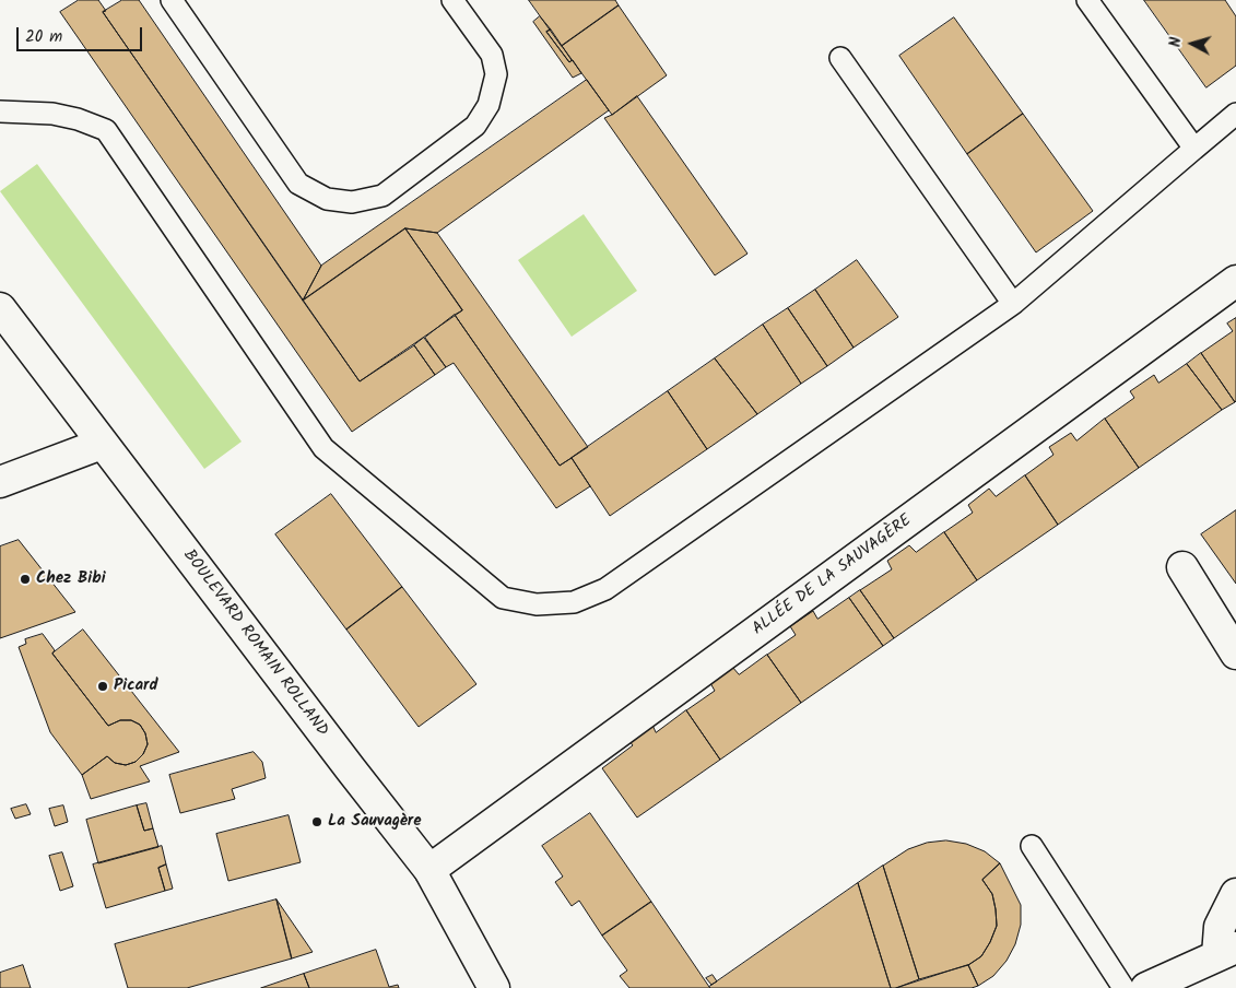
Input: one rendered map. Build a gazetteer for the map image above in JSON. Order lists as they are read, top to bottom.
{
  "streets": {
    "street": ["ALLÉE DE LA SAUVAGÈRE", "BOULEVARD ROMAIN ROLLAND"]
  },
  "crossings": [
    ["ALLÉE DE LA SAUVAGÈRE", "BOULEVARD ROMAIN ROLLAND"]
  ],
  "places": ["Chez Bibi", "Picard", "La Sauvagère"],
  "scale_bar": "20 m",
  "north": "left"
}
